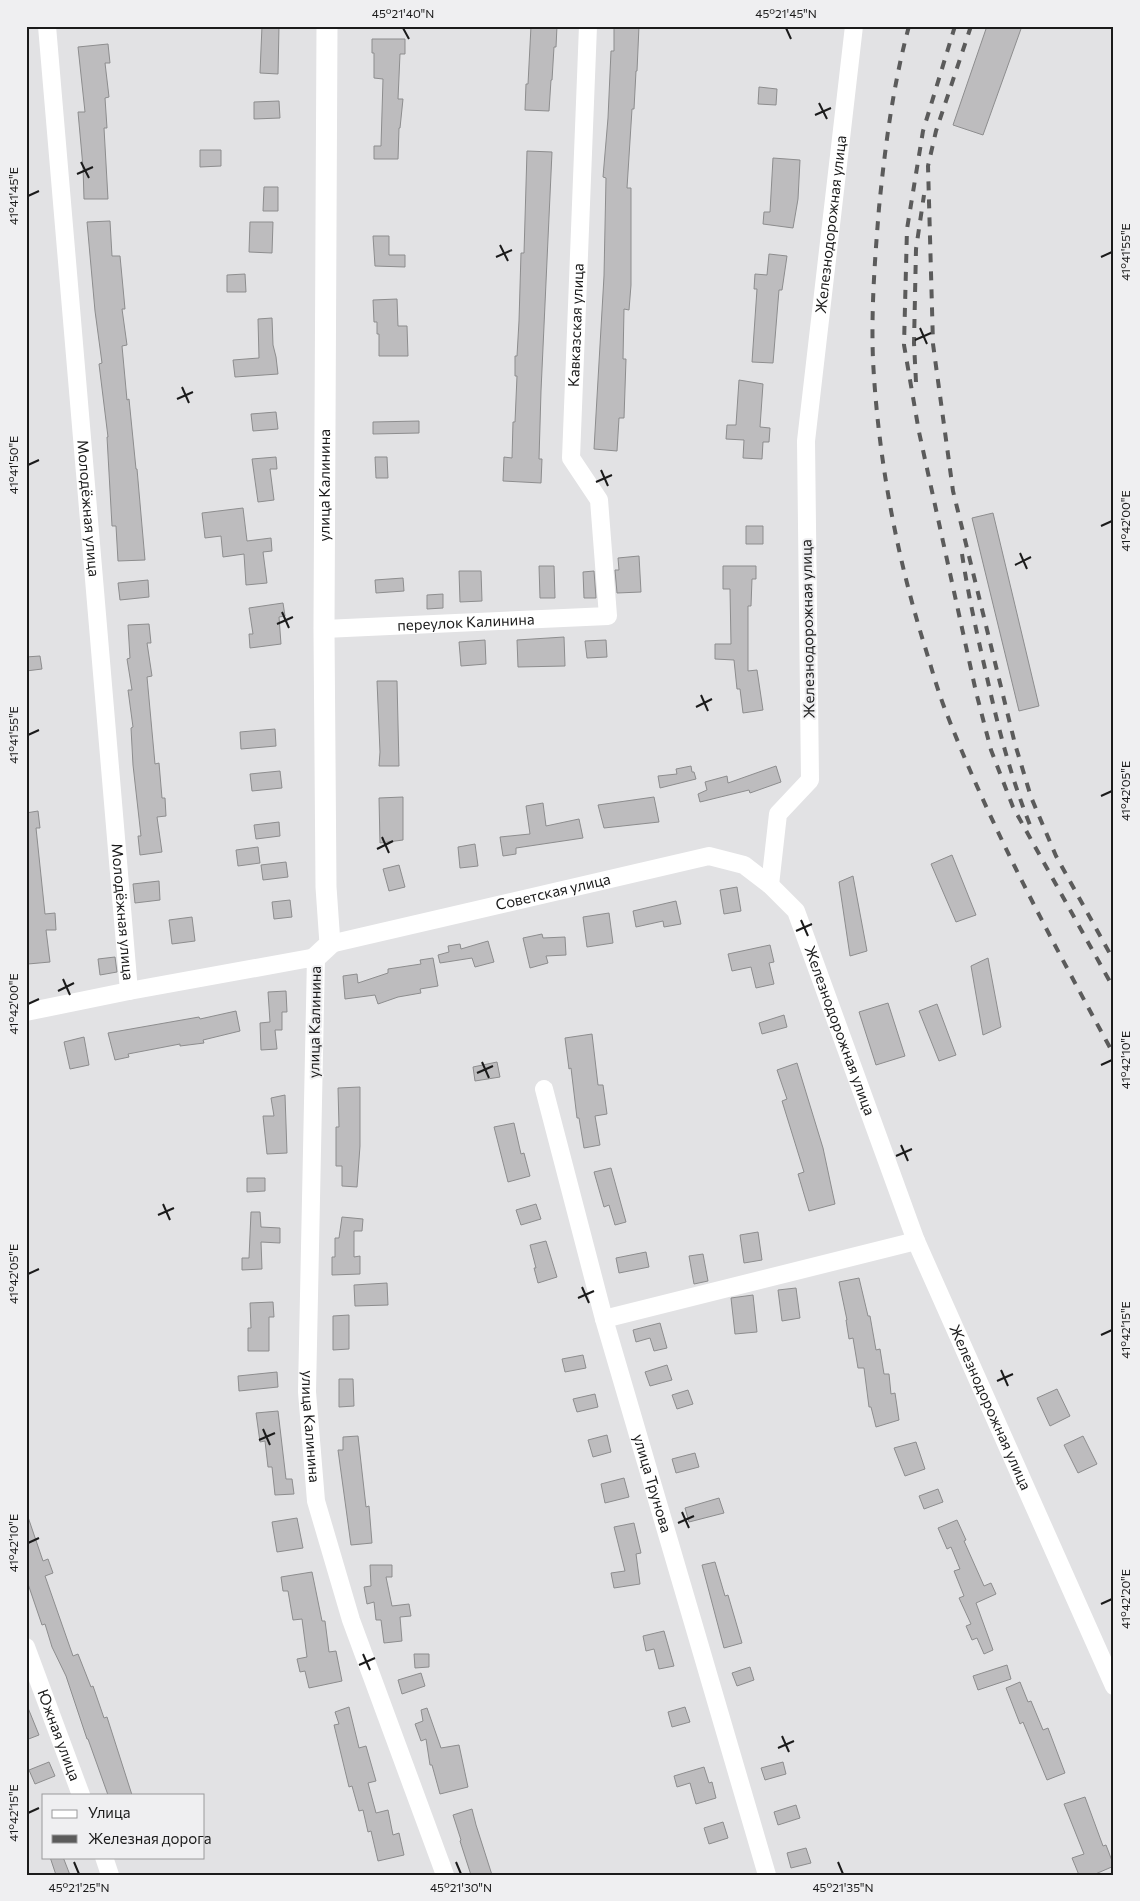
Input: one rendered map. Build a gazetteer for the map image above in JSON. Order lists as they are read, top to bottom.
{
  "streets": {
    "street": [
      "Железнодорожная улица",
      "Кавказская улица",
      "улица Калинина",
      "Молодёжная улица",
      "переулок Калинина",
      "Советская улица",
      "улица Трунова",
      "Южная улица"
    ]
  },
  "crossings": [
    ["Железнодорожная улица", "Советская улица"],
    ["Кавказская улица", "переулок Калинина"],
    ["улица Калинина", "переулок Калинина"],
    ["улица Калинина", "Советская улица"],
    ["Молодёжная улица", "Советская улица"]
  ],
  "legend": ["Улица", "Железная дорога"],
  "coordinates": [
    "45°21'40\"N",
    "45°21'45\"N",
    "41°41'45\"E",
    "41°41'55\"E",
    "41°41'50\"E",
    "41°42'00\"E",
    "41°42'05\"E",
    "41°42'10\"E",
    "41°42'15\"E",
    "41°42'20\"E",
    "45°21'25\"N",
    "45°21'30\"N",
    "45°21'35\"N"
  ]
}
